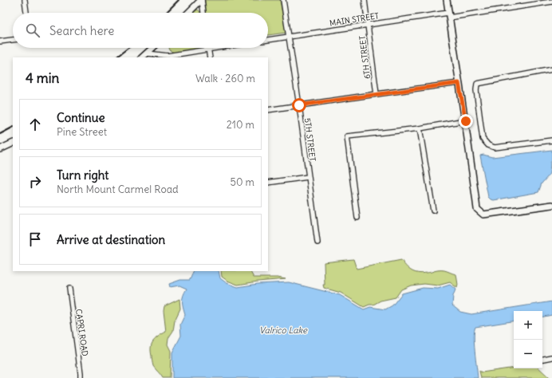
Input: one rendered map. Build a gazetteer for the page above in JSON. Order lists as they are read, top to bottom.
{
  "streets": {
    "street": [
      "MAIN STREET",
      "6TH STREET",
      "5TH STREET",
      "CAPRI ROAD"
    ]
  },
  "crossings": [
    ["MAIN STREET", "6TH STREET"],
    ["MAIN STREET", "5TH STREET"]
  ],
  "water": ["Valrico Lake"],
  "page": {
    "search": "Search here",
    "heading": ["4 min", "Walk · 260 m"],
    "list": [
      ["Continue", "Pine Street", "210 m"],
      ["Turn right", "North Mount Carmel Road", "50 m"],
      "Arrive at destination"
    ],
    "map_buttons": ["+", "−"]
  }
}
